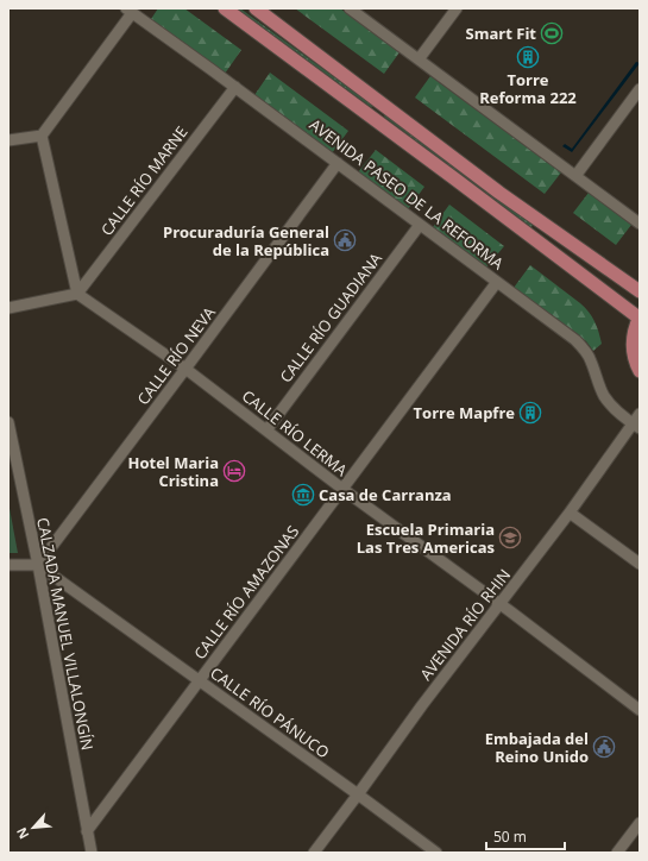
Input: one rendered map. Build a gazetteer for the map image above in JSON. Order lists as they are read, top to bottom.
{
  "streets": {
    "street": [
      "CALLE RÍO MARNE",
      "AVENIDA PASEO DE LA REFORMA",
      "CALLE RÍO GUADIANA",
      "CALLE RÍO NEVA",
      "CALLE RÍO LERMA",
      "CALLE RÍO AMAZONAS",
      "AVENIDA RÍO RHIN",
      "CALZADA MANUEL VILLALONGÍN",
      "CALLE RÍO PÁNUCO"
    ]
  },
  "crossings": [
    ["CALLE RÍO MARNE", "AVENIDA PASEO DE LA REFORMA"],
    ["CALLE RÍO MARNE", "CALLE RÍO LERMA"],
    ["AVENIDA PASEO DE LA REFORMA", "CALLE RÍO GUADIANA"],
    ["AVENIDA PASEO DE LA REFORMA", "CALLE RÍO NEVA"],
    ["AVENIDA PASEO DE LA REFORMA", "CALLE RÍO AMAZONAS"],
    ["AVENIDA PASEO DE LA REFORMA", "AVENIDA RÍO RHIN"],
    ["CALLE RÍO GUADIANA", "CALLE RÍO LERMA"],
    ["CALLE RÍO NEVA", "CALLE RÍO LERMA"],
    ["CALLE RÍO NEVA", "CALZADA MANUEL VILLALONGÍN"],
    ["CALLE RÍO NEVA", "CALLE RÍO PÁNUCO"],
    ["CALLE RÍO LERMA", "CALLE RÍO AMAZONAS"],
    ["CALLE RÍO LERMA", "AVENIDA RÍO RHIN"],
    ["CALLE RÍO AMAZONAS", "CALZADA MANUEL VILLALONGÍN"],
    ["CALLE RÍO AMAZONAS", "CALLE RÍO PÁNUCO"],
    ["AVENIDA RÍO RHIN", "CALLE RÍO PÁNUCO"],
    ["CALZADA MANUEL VILLALONGÍN", "CALLE RÍO PÁNUCO"]
  ],
  "places": {
    "sports": ["Smart Fit"],
    "building": ["Torre Reforma 222", "Torre Mapfre"],
    "public building": ["Procuraduría General de la República", "Embajada del Reino Unido"],
    "hotel": ["Hotel Maria Cristina"],
    "museum": ["Casa de Carranza"],
    "school or university": ["Escuela Primaria Las Tres Americas"]
  },
  "scale_bar": "50 m",
  "north": "bottom left"
}
